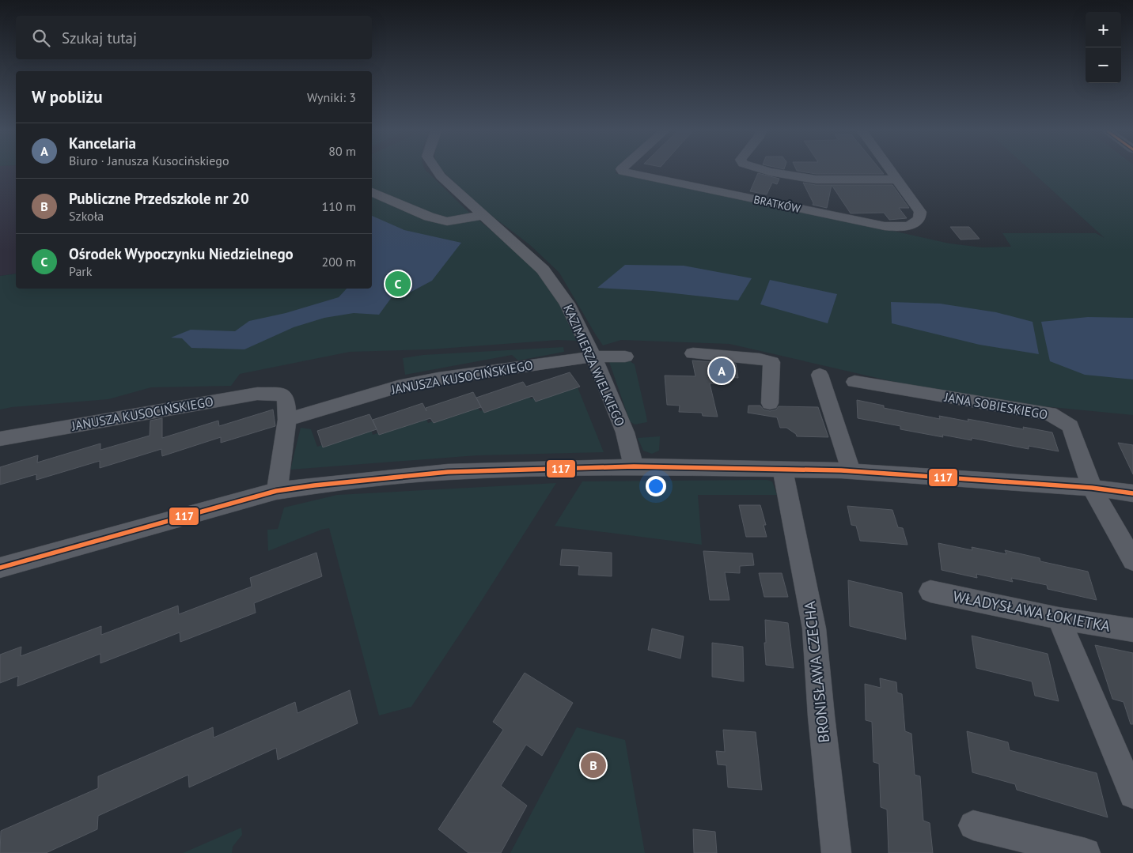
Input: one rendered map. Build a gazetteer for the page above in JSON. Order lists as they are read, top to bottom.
{
  "streets": {
    "street": [
      "BRATKÓW",
      "KAZIMIERZA WIELKIEGO",
      "JANUSZA KUSOCIŃSKIEGO",
      "JANA SOBIESKIEGO",
      "WŁADYSŁAWA ŁOKIETKA",
      "BRONISŁAWA CZECHA"
    ]
  },
  "crossings": [
    ["KAZIMIERZA WIELKIEGO", "JANUSZA KUSOCIŃSKIEGO"]
  ],
  "lines": ["transit line 117"],
  "page": {
    "map_buttons": ["+", "−"],
    "search": "Szukaj tutaj",
    "heading": ["W pobliżu", "Wyniki: 3"],
    "list": [
      {
        "mark": "A",
        "name": "Kancelaria",
        "note": "Biuro · Janusza Kusocińskiego",
        "value": "80 m"
      },
      {
        "mark": "B",
        "name": "Publiczne Przedszkole nr 20",
        "note": "Szkoła",
        "value": "110 m"
      },
      {
        "mark": "C",
        "name": "Ośrodek Wypoczynku Niedzielnego",
        "note": "Park",
        "value": "200 m"
      }
    ],
    "pins": ["C", "A", "B"]
  }
}
